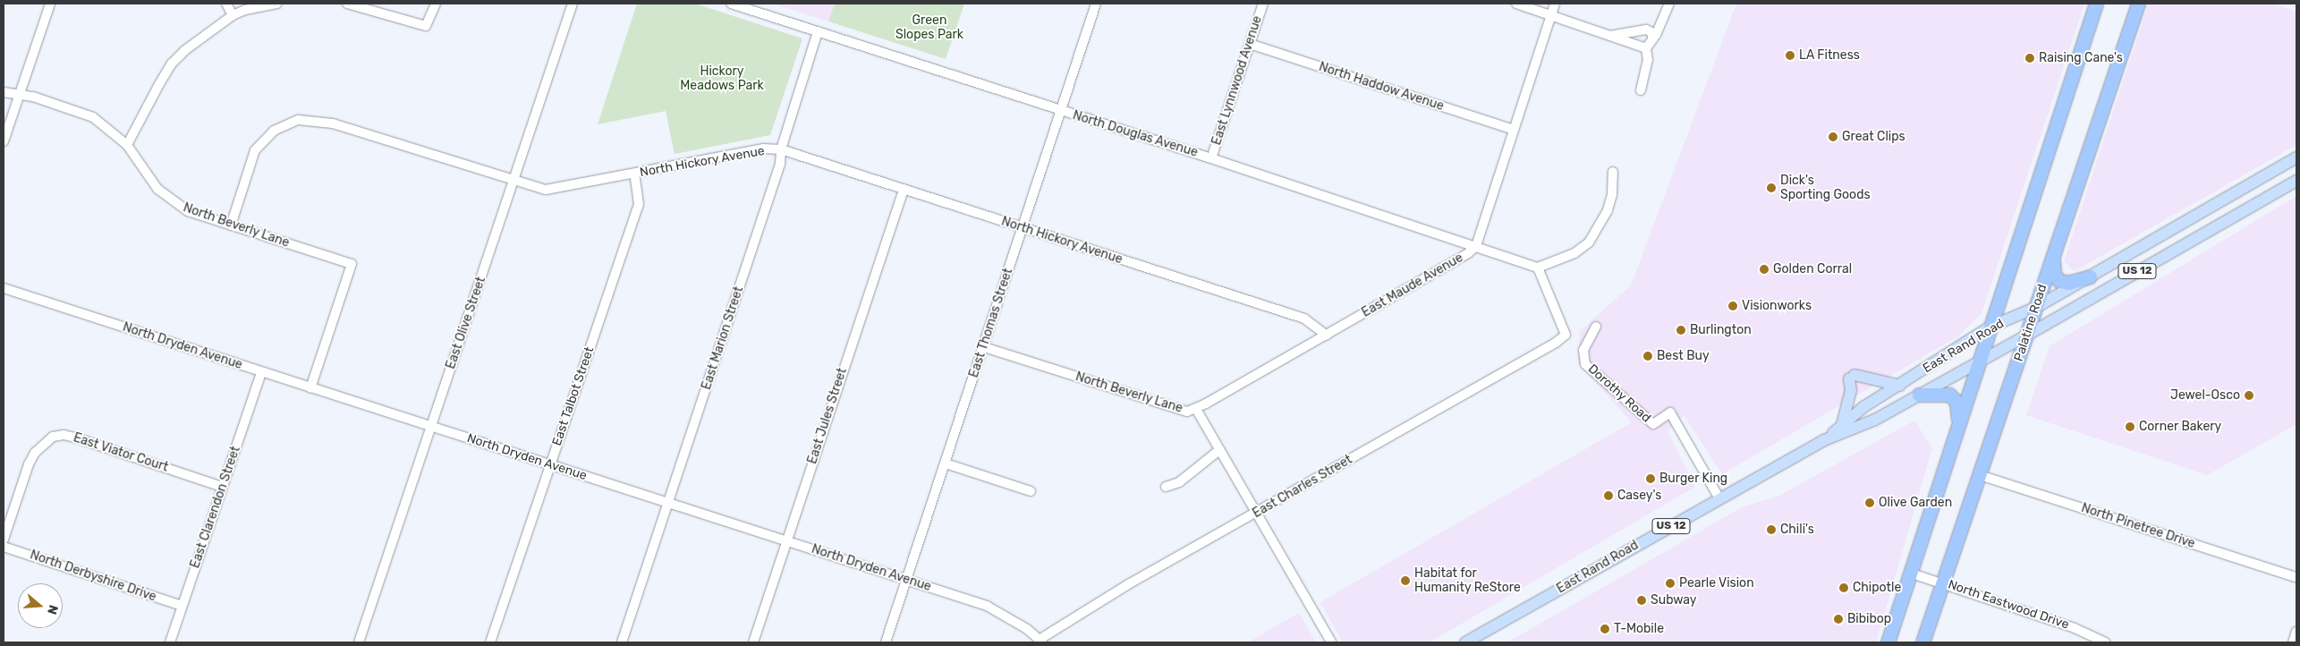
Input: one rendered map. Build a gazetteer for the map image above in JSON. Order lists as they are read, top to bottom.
{
  "streets": {
    "highway": ["Palatine Road"],
    "main road": ["US 12", "East Rand Road"],
    "street": [
      "East Lynnwood Avenue",
      "North Haddow Avenue",
      "North Douglas Avenue",
      "North Hickory Avenue",
      "North Beverly Lane",
      "East Maude Avenue",
      "East Olive Street",
      "East Thomas Street",
      "East Marion Street",
      "North Dryden Avenue",
      "Dorothy Road",
      "East Talbot Street",
      "East Jules Street",
      "East Viator Court",
      "East Charles Street",
      "East Clarendon Street",
      "North Pinetree Drive",
      "North Derbyshire Drive",
      "North Eastwood Drive"
    ]
  },
  "crossings": [
    ["East Lynnwood Avenue", "North Haddow Avenue"],
    ["East Lynnwood Avenue", "North Douglas Avenue"],
    ["North Haddow Avenue", "East Maude Avenue"],
    ["North Douglas Avenue", "East Maude Avenue"],
    ["North Douglas Avenue", "East Thomas Street"],
    ["North Douglas Avenue", "East Marion Street"],
    ["North Douglas Avenue", "East Charles Street"],
    ["North Hickory Avenue", "North Beverly Lane"],
    ["North Hickory Avenue", "East Maude Avenue"],
    ["North Hickory Avenue", "East Olive Street"],
    ["North Hickory Avenue", "East Thomas Street"],
    ["North Hickory Avenue", "East Marion Street"],
    ["North Hickory Avenue", "East Talbot Street"],
    ["North Hickory Avenue", "East Jules Street"],
    ["North Beverly Lane", "East Maude Avenue"],
    ["North Beverly Lane", "East Thomas Street"],
    ["North Beverly Lane", "North Dryden Avenue"],
    ["North Beverly Lane", "East Charles Street"],
    ["East Olive Street", "North Dryden Avenue"],
    ["East Thomas Street", "North Dryden Avenue"],
    ["Palatine Road", "East Rand Road"],
    ["Palatine Road", "North Pinetree Drive"],
    ["Palatine Road", "North Eastwood Drive"],
    ["East Marion Street", "North Dryden Avenue"],
    ["North Dryden Avenue", "East Talbot Street"],
    ["North Dryden Avenue", "East Jules Street"],
    ["North Dryden Avenue", "East Charles Street"],
    ["North Dryden Avenue", "East Clarendon Street"],
    ["East Rand Road", "Dorothy Road"],
    ["East Viator Court", "East Clarendon Street"],
    ["East Clarendon Street", "North Derbyshire Drive"]
  ],
  "parks": ["Green Slopes Park", "Hickory Meadows Park"],
  "places": [
    "LA Fitness",
    "Raising Cane's",
    "Great Clips",
    "Dick's Sporting Goods",
    "Golden Corral",
    "Visionworks",
    "Burlington",
    "Best Buy",
    "Jewel-Osco",
    "Corner Bakery",
    "Burger King",
    "Casey's",
    "Olive Garden",
    "Chili's",
    "Habitat for Humanity ReStore",
    "Pearle Vision",
    "Chipotle",
    "Subway",
    "Bibibop",
    "T-Mobile"
  ],
  "north": "right"
}
